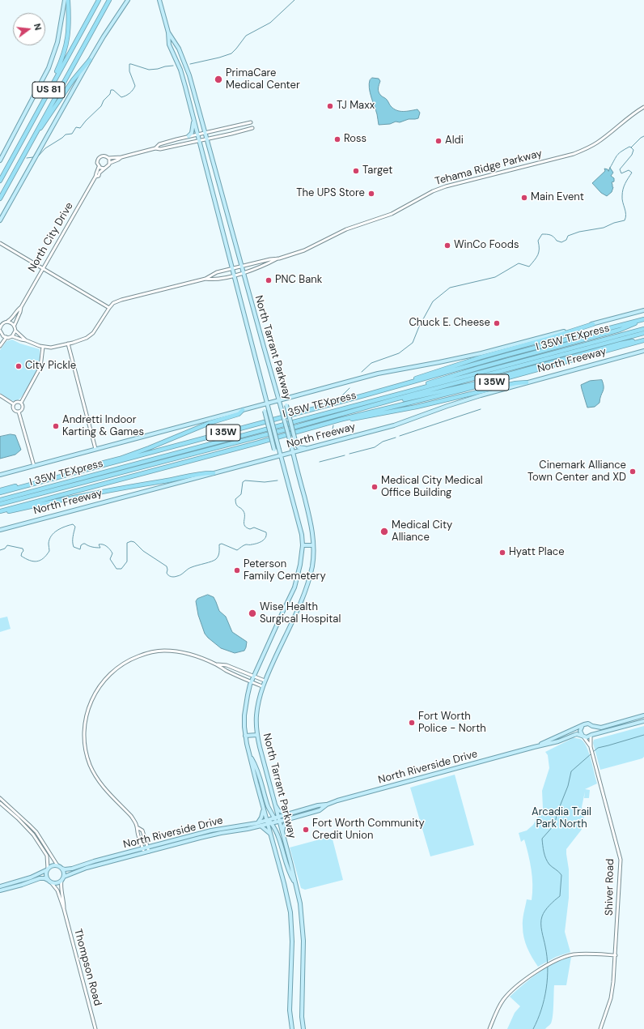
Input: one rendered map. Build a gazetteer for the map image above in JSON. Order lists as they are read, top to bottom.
{
  "streets": {
    "highway": [
      "US 81",
      "I 35W TEXpress",
      "North Freeway",
      "I 35W"
    ],
    "main road": ["North Tarrant Parkway", "North Riverside Drive"],
    "street": [
      "Tehama Ridge Parkway",
      "North City Drive",
      "Shiver Road",
      "Thompson Road"
    ]
  },
  "crossings": [
    ["Tehama Ridge Parkway", "North Tarrant Parkway"],
    ["North Tarrant Parkway", "North Freeway"],
    ["North Tarrant Parkway", "North Riverside Drive"],
    ["North Riverside Drive", "Shiver Road"],
    ["North Riverside Drive", "Thompson Road"]
  ],
  "parks": ["Arcadia Trail Park North"],
  "places": [
    "PrimaCare Medical Center",
    "TJ Maxx",
    "Ross",
    "Aldi",
    "Target",
    "The UPS Store",
    "Main Event",
    "WinCo Foods",
    "PNC Bank",
    "Chuck E. Cheese",
    "City Pickle",
    "Andretti Indoor Karting & Games",
    "Cinemark Alliance Town Center and XD",
    "Medical City Medical Office Building",
    "Medical City Alliance",
    "Hyatt Place",
    "Peterson Family Cemetery",
    "Wise Health Surgical Hospital",
    "Fort Worth Police - North",
    "Fort Worth Community Credit Union"
  ],
  "north": "right"
}
